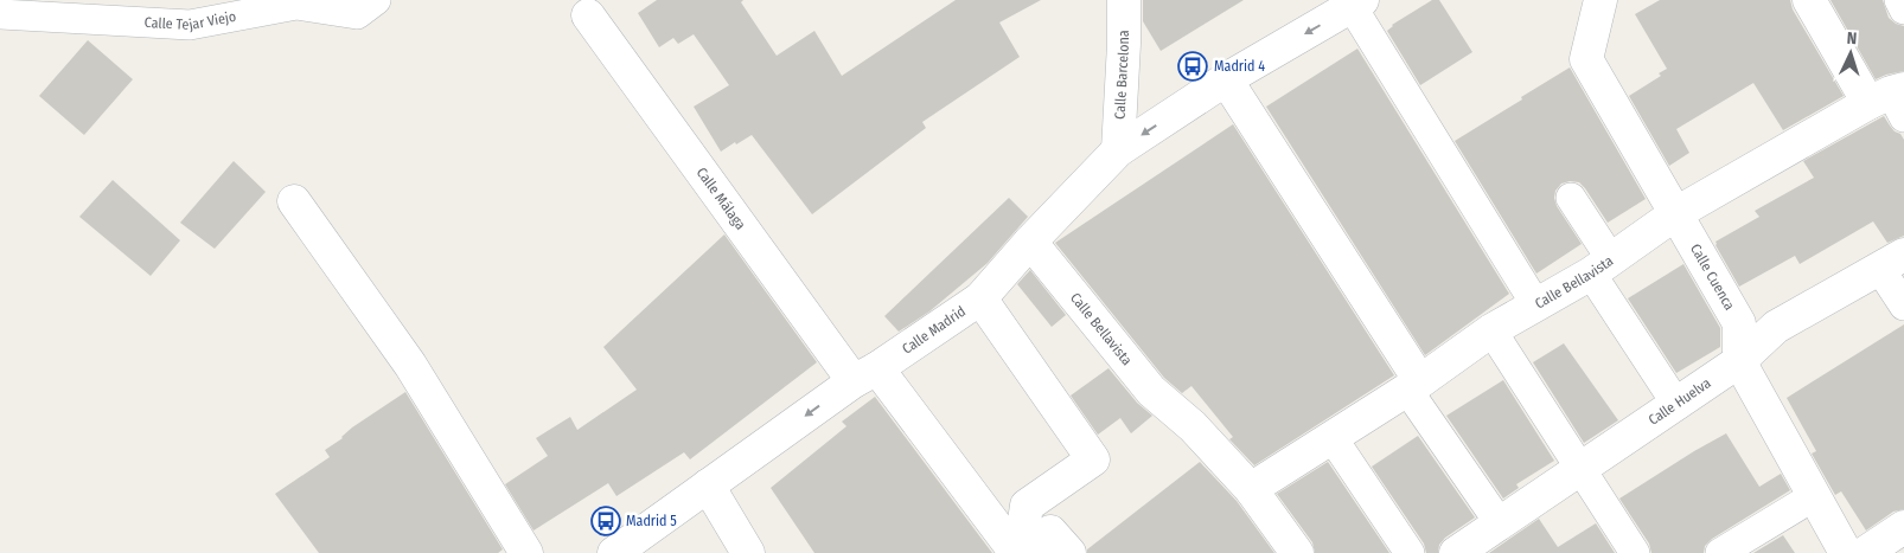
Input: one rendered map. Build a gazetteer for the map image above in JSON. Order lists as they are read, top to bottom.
{
  "streets": {
    "street": [
      "Calle Tejar Viejo",
      "Calle Barcelona",
      "Calle Málaga",
      "Calle Cuenca",
      "Calle Bellavista",
      "Calle Madrid",
      "Calle Huelva"
    ]
  },
  "crossings": [
    ["Calle Barcelona", "Calle Madrid"],
    ["Calle Málaga", "Calle Madrid"],
    ["Calle Cuenca", "Calle Bellavista"],
    ["Calle Cuenca", "Calle Huelva"],
    ["Calle Bellavista", "Calle Madrid"]
  ],
  "one_way": ["Calle Madrid"],
  "places": {
    "bus stop": ["Madrid 4", "Madrid 5"]
  },
  "north": "top"
}
